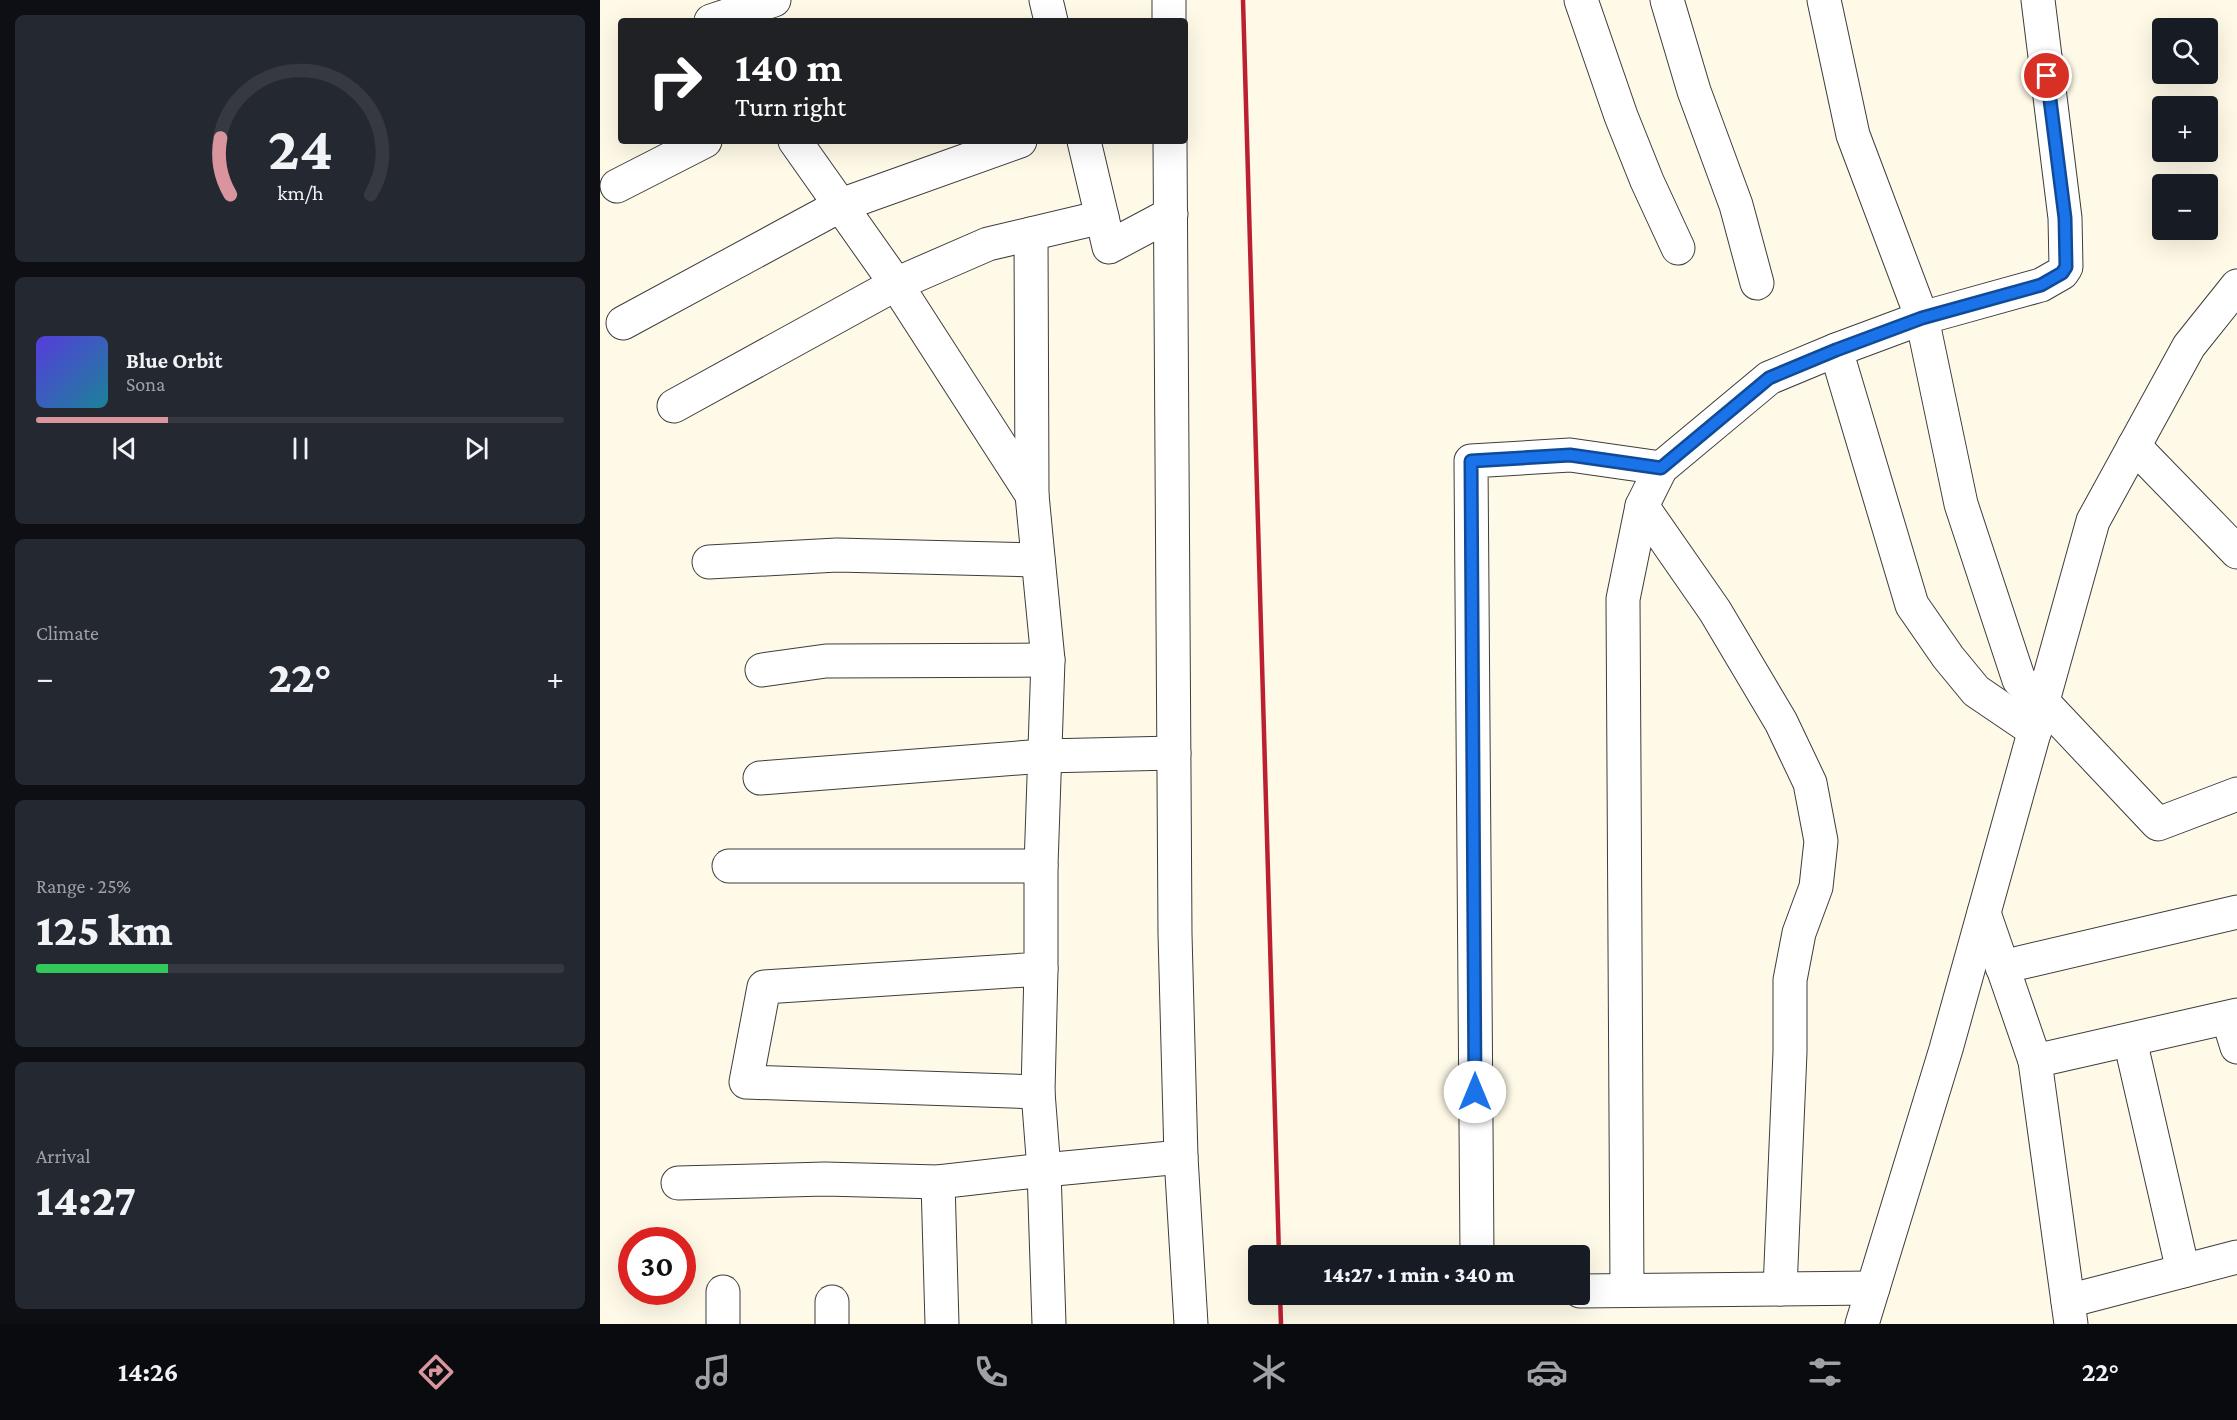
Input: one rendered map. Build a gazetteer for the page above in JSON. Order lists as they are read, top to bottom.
{
  "page": {
    "map_buttons": ["+", "−"],
    "turn": ["140 m", "Turn right"],
    "song": ["Blue Orbit", "Sona"],
    "tile": [
      "Climate",
      ["Range · 25%", "125 km"],
      ["Arrival", "14:27"]
    ],
    "heat": ["−", "22°", "+"],
    "limit": "30",
    "trip": "14:27 · 1 min · 340 m",
    "tabs": ["14:26", "22°"],
    "gauge": ["24", "km/h"]
  }
}
